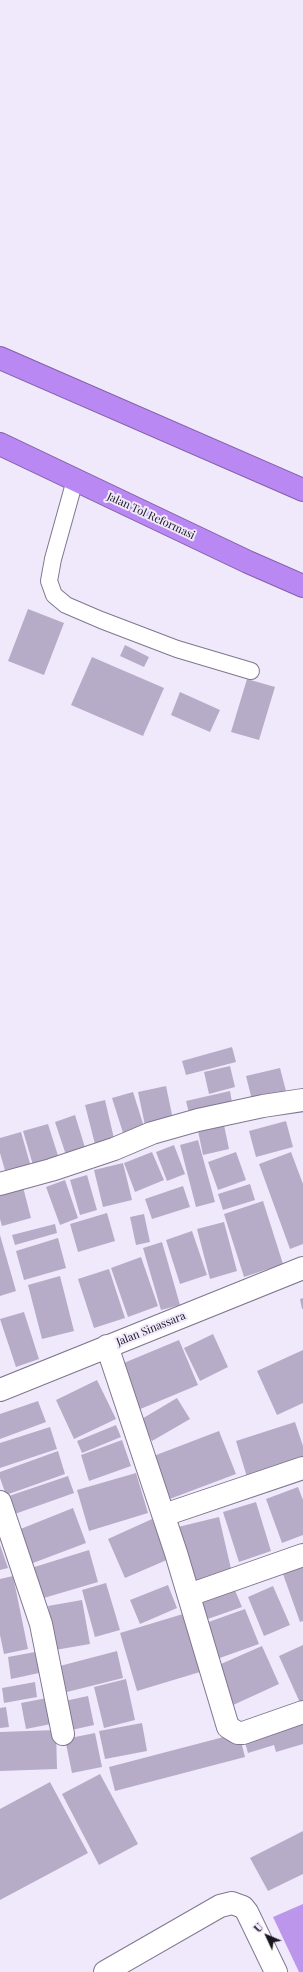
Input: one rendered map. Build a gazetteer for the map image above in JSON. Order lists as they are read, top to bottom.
{
  "streets": {
    "highway": ["Jalan Tol Reformasi"],
    "street": ["Jalan Sinassara"]
  },
  "north": "top left"
}
